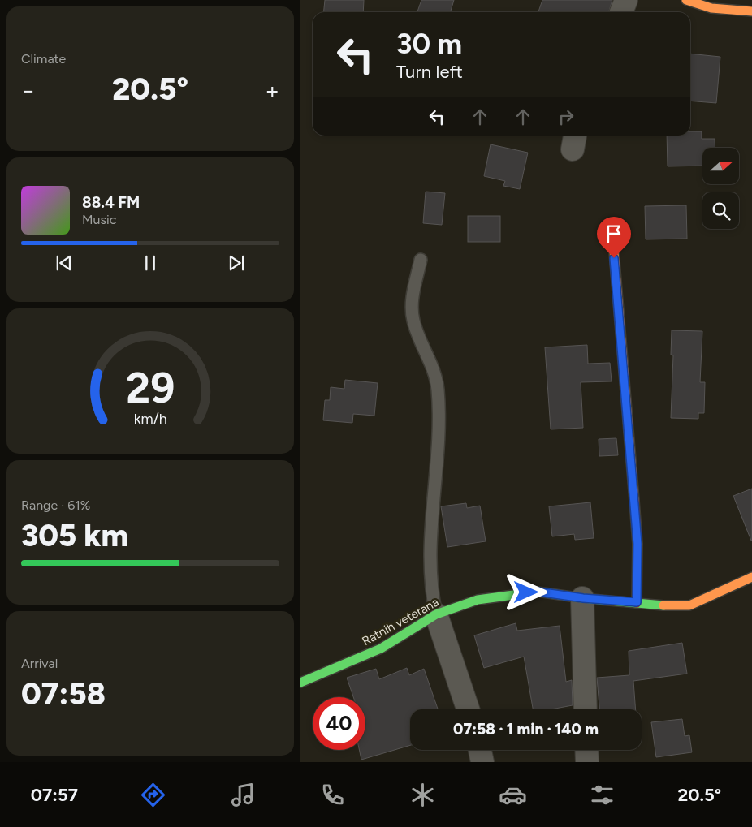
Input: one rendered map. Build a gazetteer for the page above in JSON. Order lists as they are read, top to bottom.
{
  "streets": {
    "street": ["Ratnih veterana"]
  },
  "north": "right",
  "page": {
    "tile": [
      "Climate",
      ["Range · 61%", "305 km"],
      ["Arrival", "07:58"]
    ],
    "turn": ["30 m", "Turn left"],
    "heat": ["−", "20.5°", "+"],
    "song": ["88.4 FM", "Music"],
    "limit": "40",
    "trip": "07:58 · 1 min · 140 m",
    "tabs": ["07:57", "20.5°"],
    "gauge": ["29", "km/h"]
  }
}
